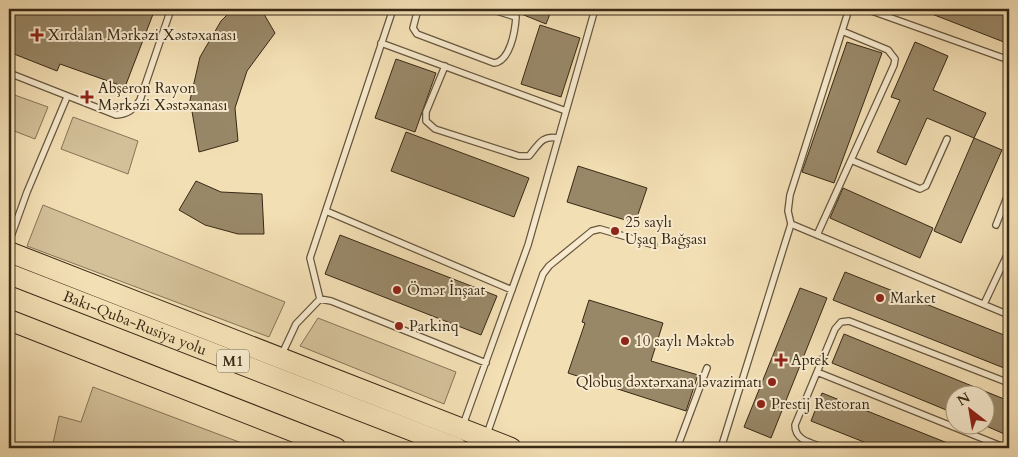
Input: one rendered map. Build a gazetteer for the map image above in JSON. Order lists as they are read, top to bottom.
{
  "streets": {
    "highway": ["Bakı-Quba-Rusiya yolu", "M1"]
  },
  "places": {
    "health": ["Xırdalan Mərkəzi Xəstəxanası", "Abşeron Rayon Mərkəzi Xəstəxanası", "Aptek"],
    "other": [
      "25 saylı Uşaq Bağşası",
      "Ömər İnşaat",
      "Market",
      "Parkinq",
      "10 saylı Məktəb",
      "Qlobus dəxtərxana ləvazimatı",
      "Prestij Restoran"
    ]
  },
  "north": "top left"
}
